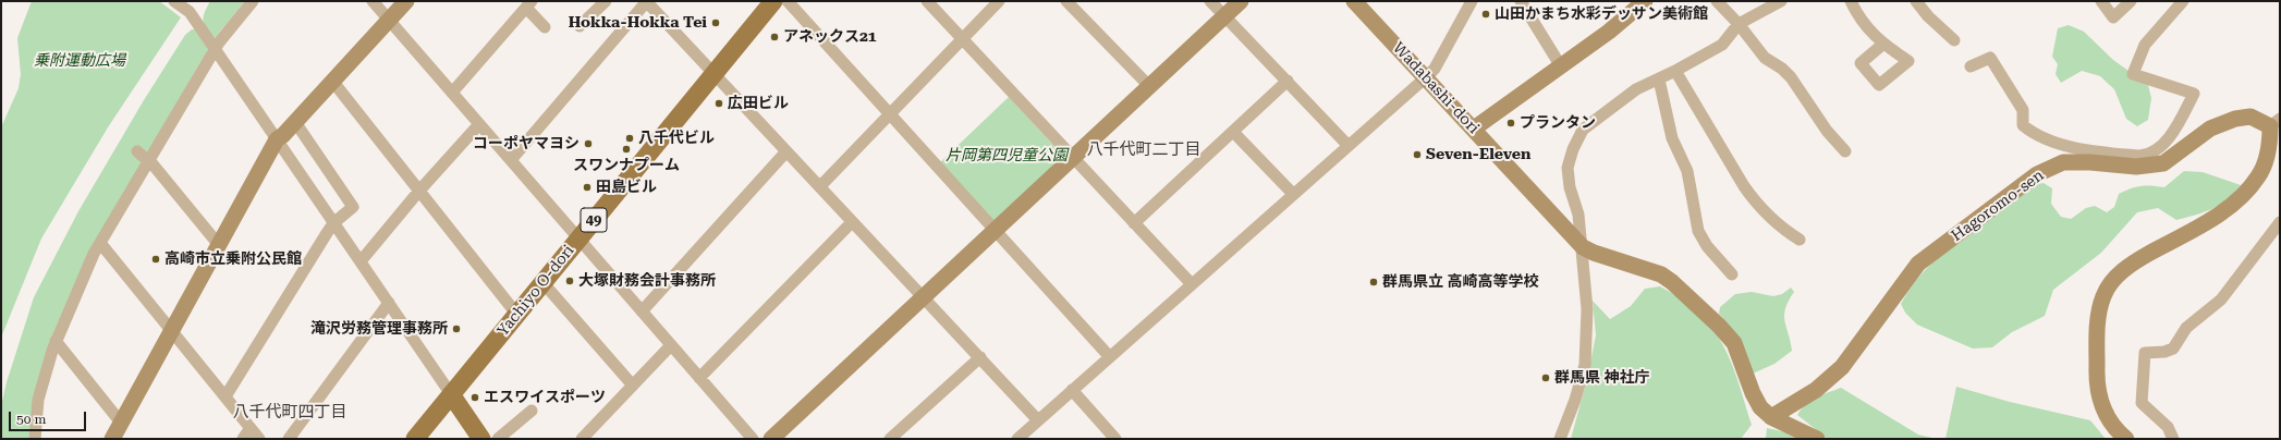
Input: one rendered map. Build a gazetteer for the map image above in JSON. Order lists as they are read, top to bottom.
{
  "streets": {
    "main road": ["49", "Yachiyo O-dori"],
    "street": ["Wadabashi-dori", "Hagoromo-sen"]
  },
  "crossings": [
    ["Wadabashi-dori", "Hagoromo-sen"]
  ],
  "districts": ["八千代町二丁目", "八千代町四丁目"],
  "parks": ["乗附運動広場", "片岡第四児童公園"],
  "places": [
    "山田かまち水彩デッサン美術館",
    "Hokka-Hokka Tei",
    "アネックス21",
    "広田ビル",
    "プランタン",
    "八千代ビル",
    "コーポヤマヨシ",
    "スワンナプーム",
    "Seven-Eleven",
    "田島ビル",
    "高崎市立乗附公民館",
    "大塚財務会計事務所",
    "群馬県立 高崎高等学校",
    "滝沢労務管理事務所",
    "群馬県 神社庁",
    "エスワイスポーツ"
  ],
  "scale_bar": "50 m"
}
